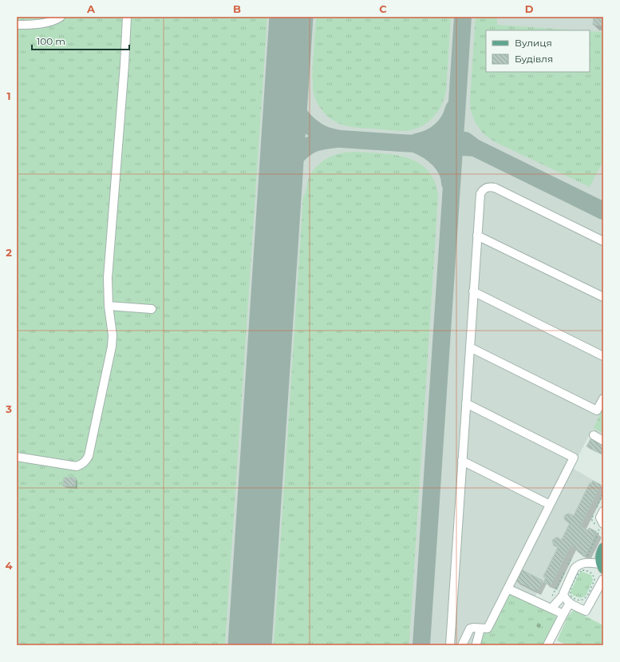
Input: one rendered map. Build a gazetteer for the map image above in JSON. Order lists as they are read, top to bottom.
{
  "legend": ["Вулиця", "Будівля"],
  "scale_bar": "100 m",
  "grid": {
    "columns": [
      "A",
      "B",
      "C",
      "D"
    ],
    "rows": [
      "1",
      "2",
      "3",
      "4"
    ]
  }
}
